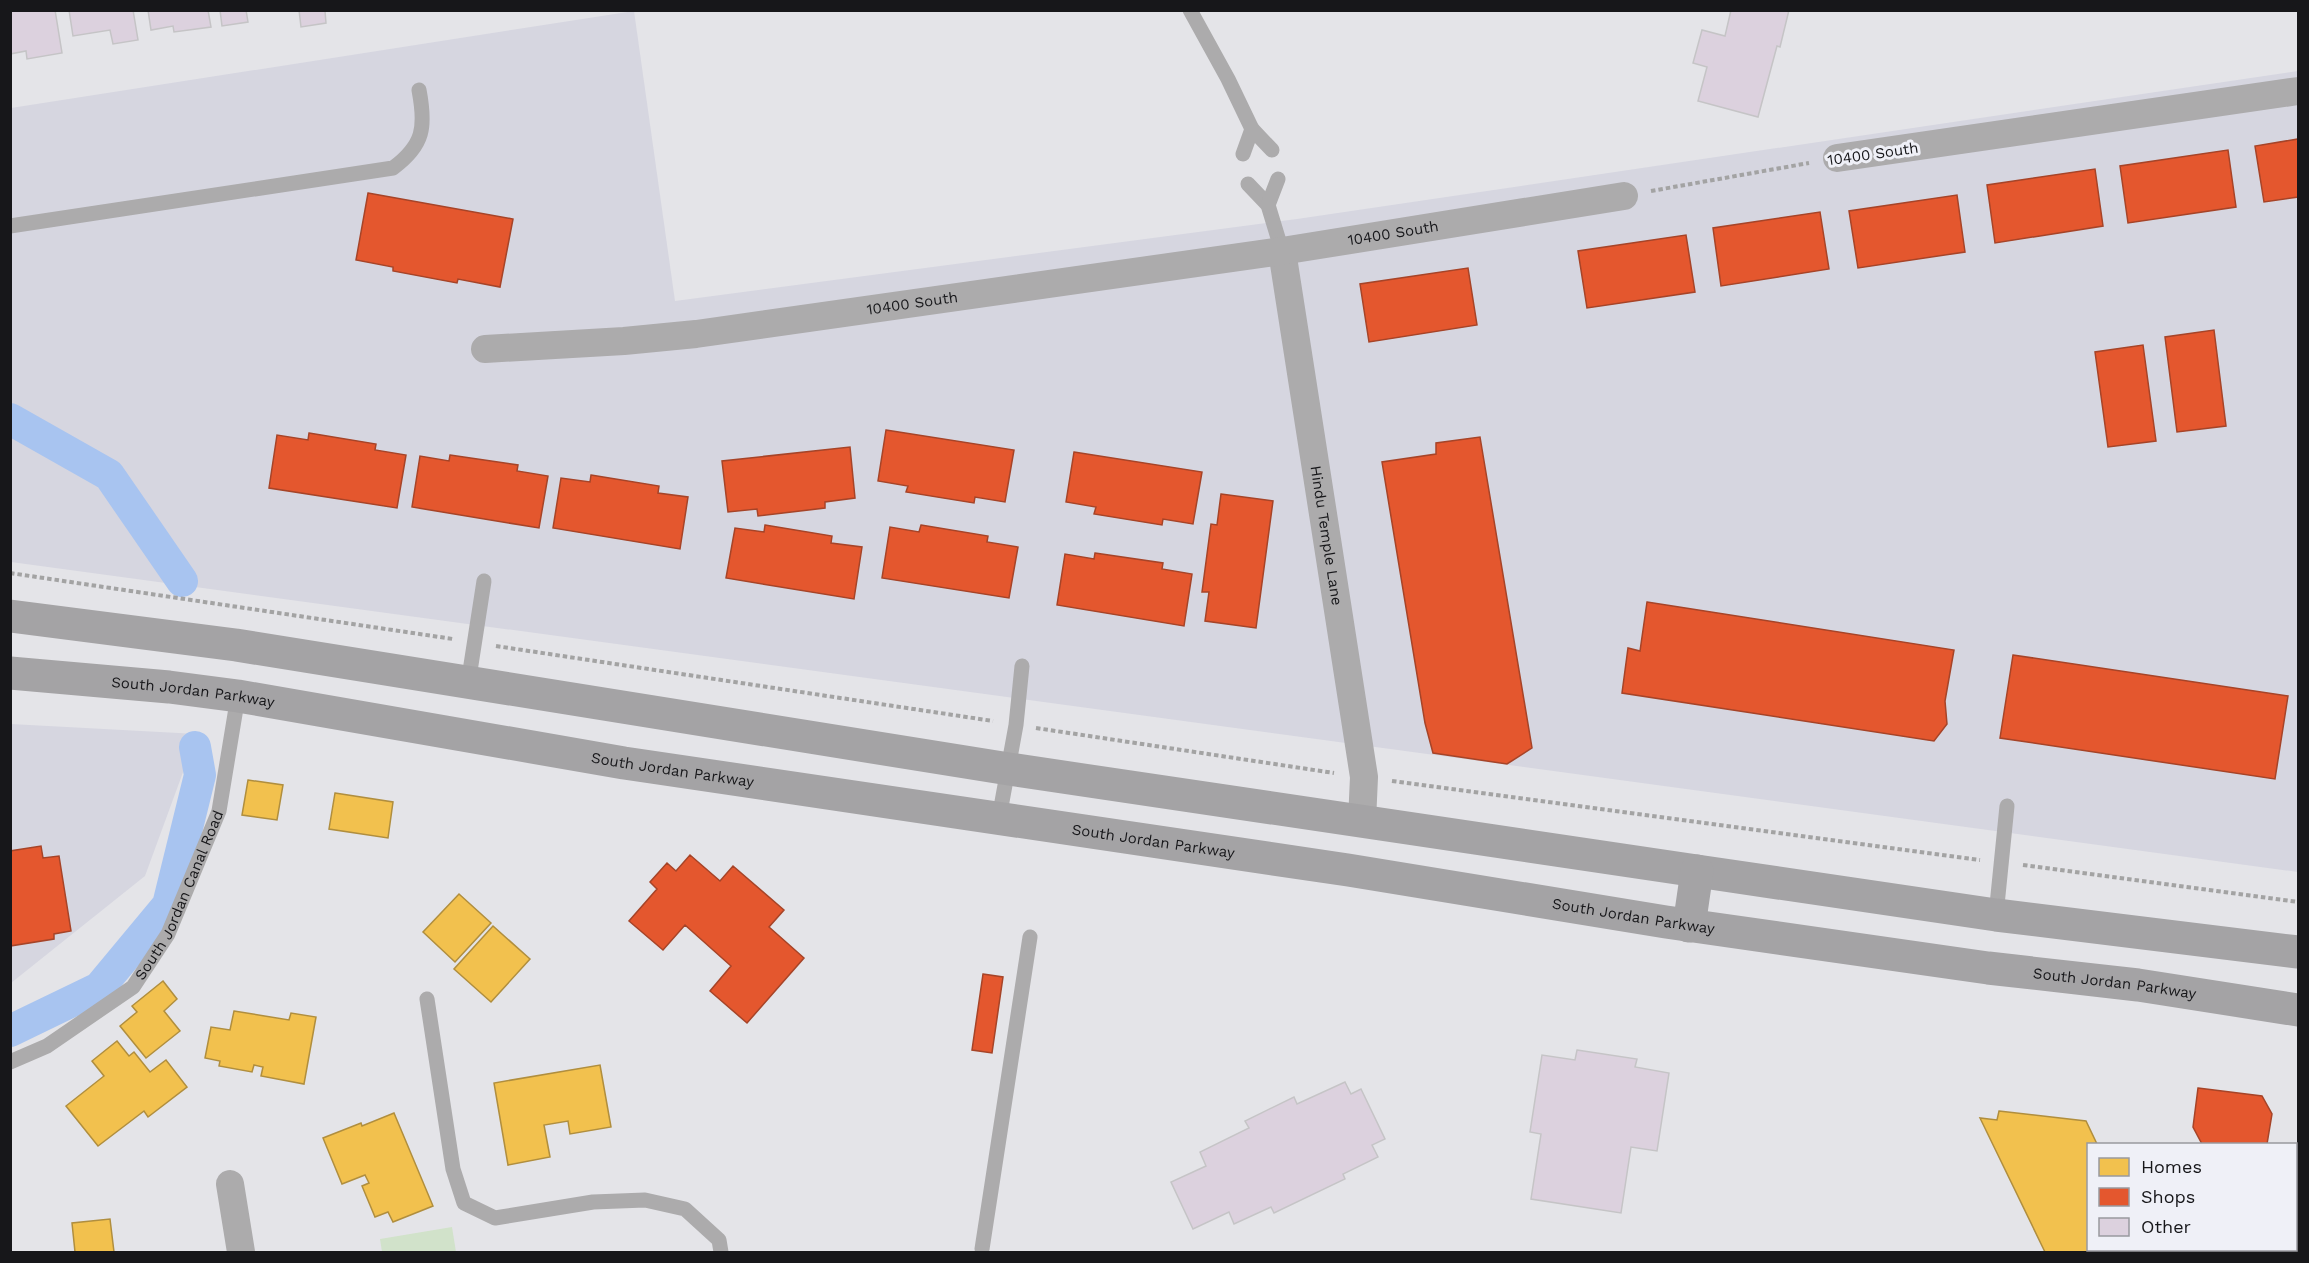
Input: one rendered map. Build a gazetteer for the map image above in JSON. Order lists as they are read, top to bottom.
{
  "streets": {
    "main road": ["South Jordan Parkway"],
    "street": ["10400 South", "Hindu Temple Lane"],
    "lane": ["South Jordan Canal Road"]
  },
  "crossings": [
    ["10400 South", "Hindu Temple Lane"],
    ["South Jordan Parkway", "South Jordan Canal Road"]
  ],
  "legend": ["Homes", "Shops", "Other"]
}
